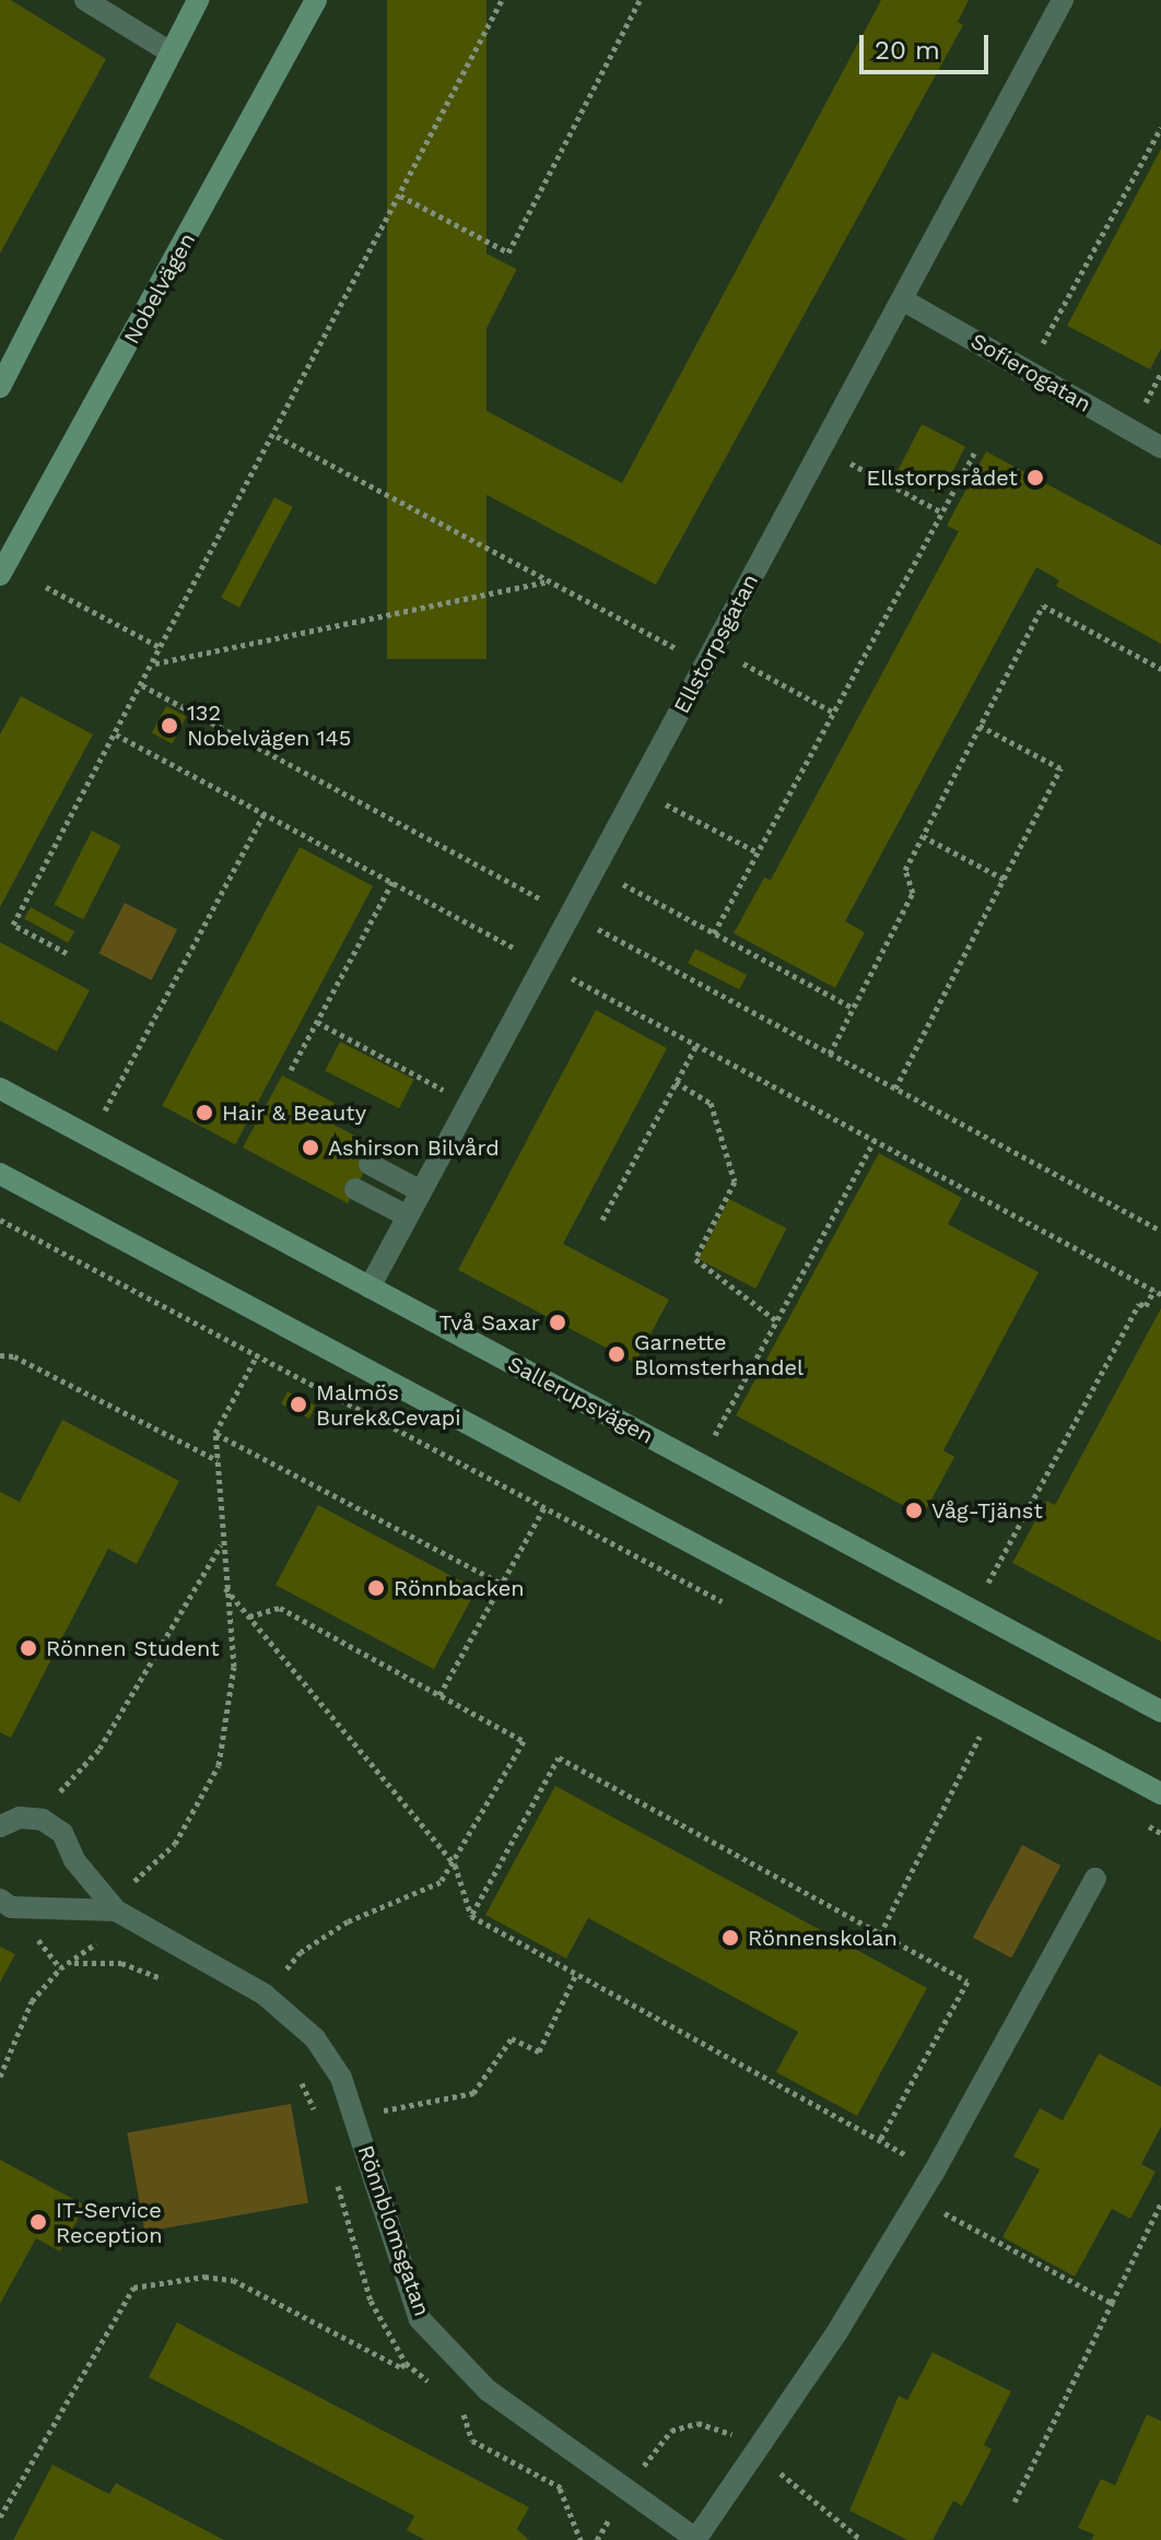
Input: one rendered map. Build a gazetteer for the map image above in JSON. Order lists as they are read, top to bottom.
{
  "streets": {
    "main road": ["Nobelvägen", "Sallerupsvägen"],
    "street": ["Sofierogatan", "Ellstorpsgatan", "Rönnblomsgatan"]
  },
  "crossings": [
    ["Sofierogatan", "Ellstorpsgatan"],
    ["Ellstorpsgatan", "Sallerupsvägen"]
  ],
  "places": [
    "Ellstorpsrådet",
    "132 Nobelvägen 145",
    "Hair & Beauty",
    "Ashirson Bilvård",
    "Två Saxar",
    "Garnette Blomsterhandel",
    "Malmös Burek&Cevapi",
    "Våg-Tjänst",
    "Rönnbacken",
    "Rönnen Student",
    "Rönnenskolan",
    "IT-Service Reception"
  ],
  "scale_bar": "20 m"
}
